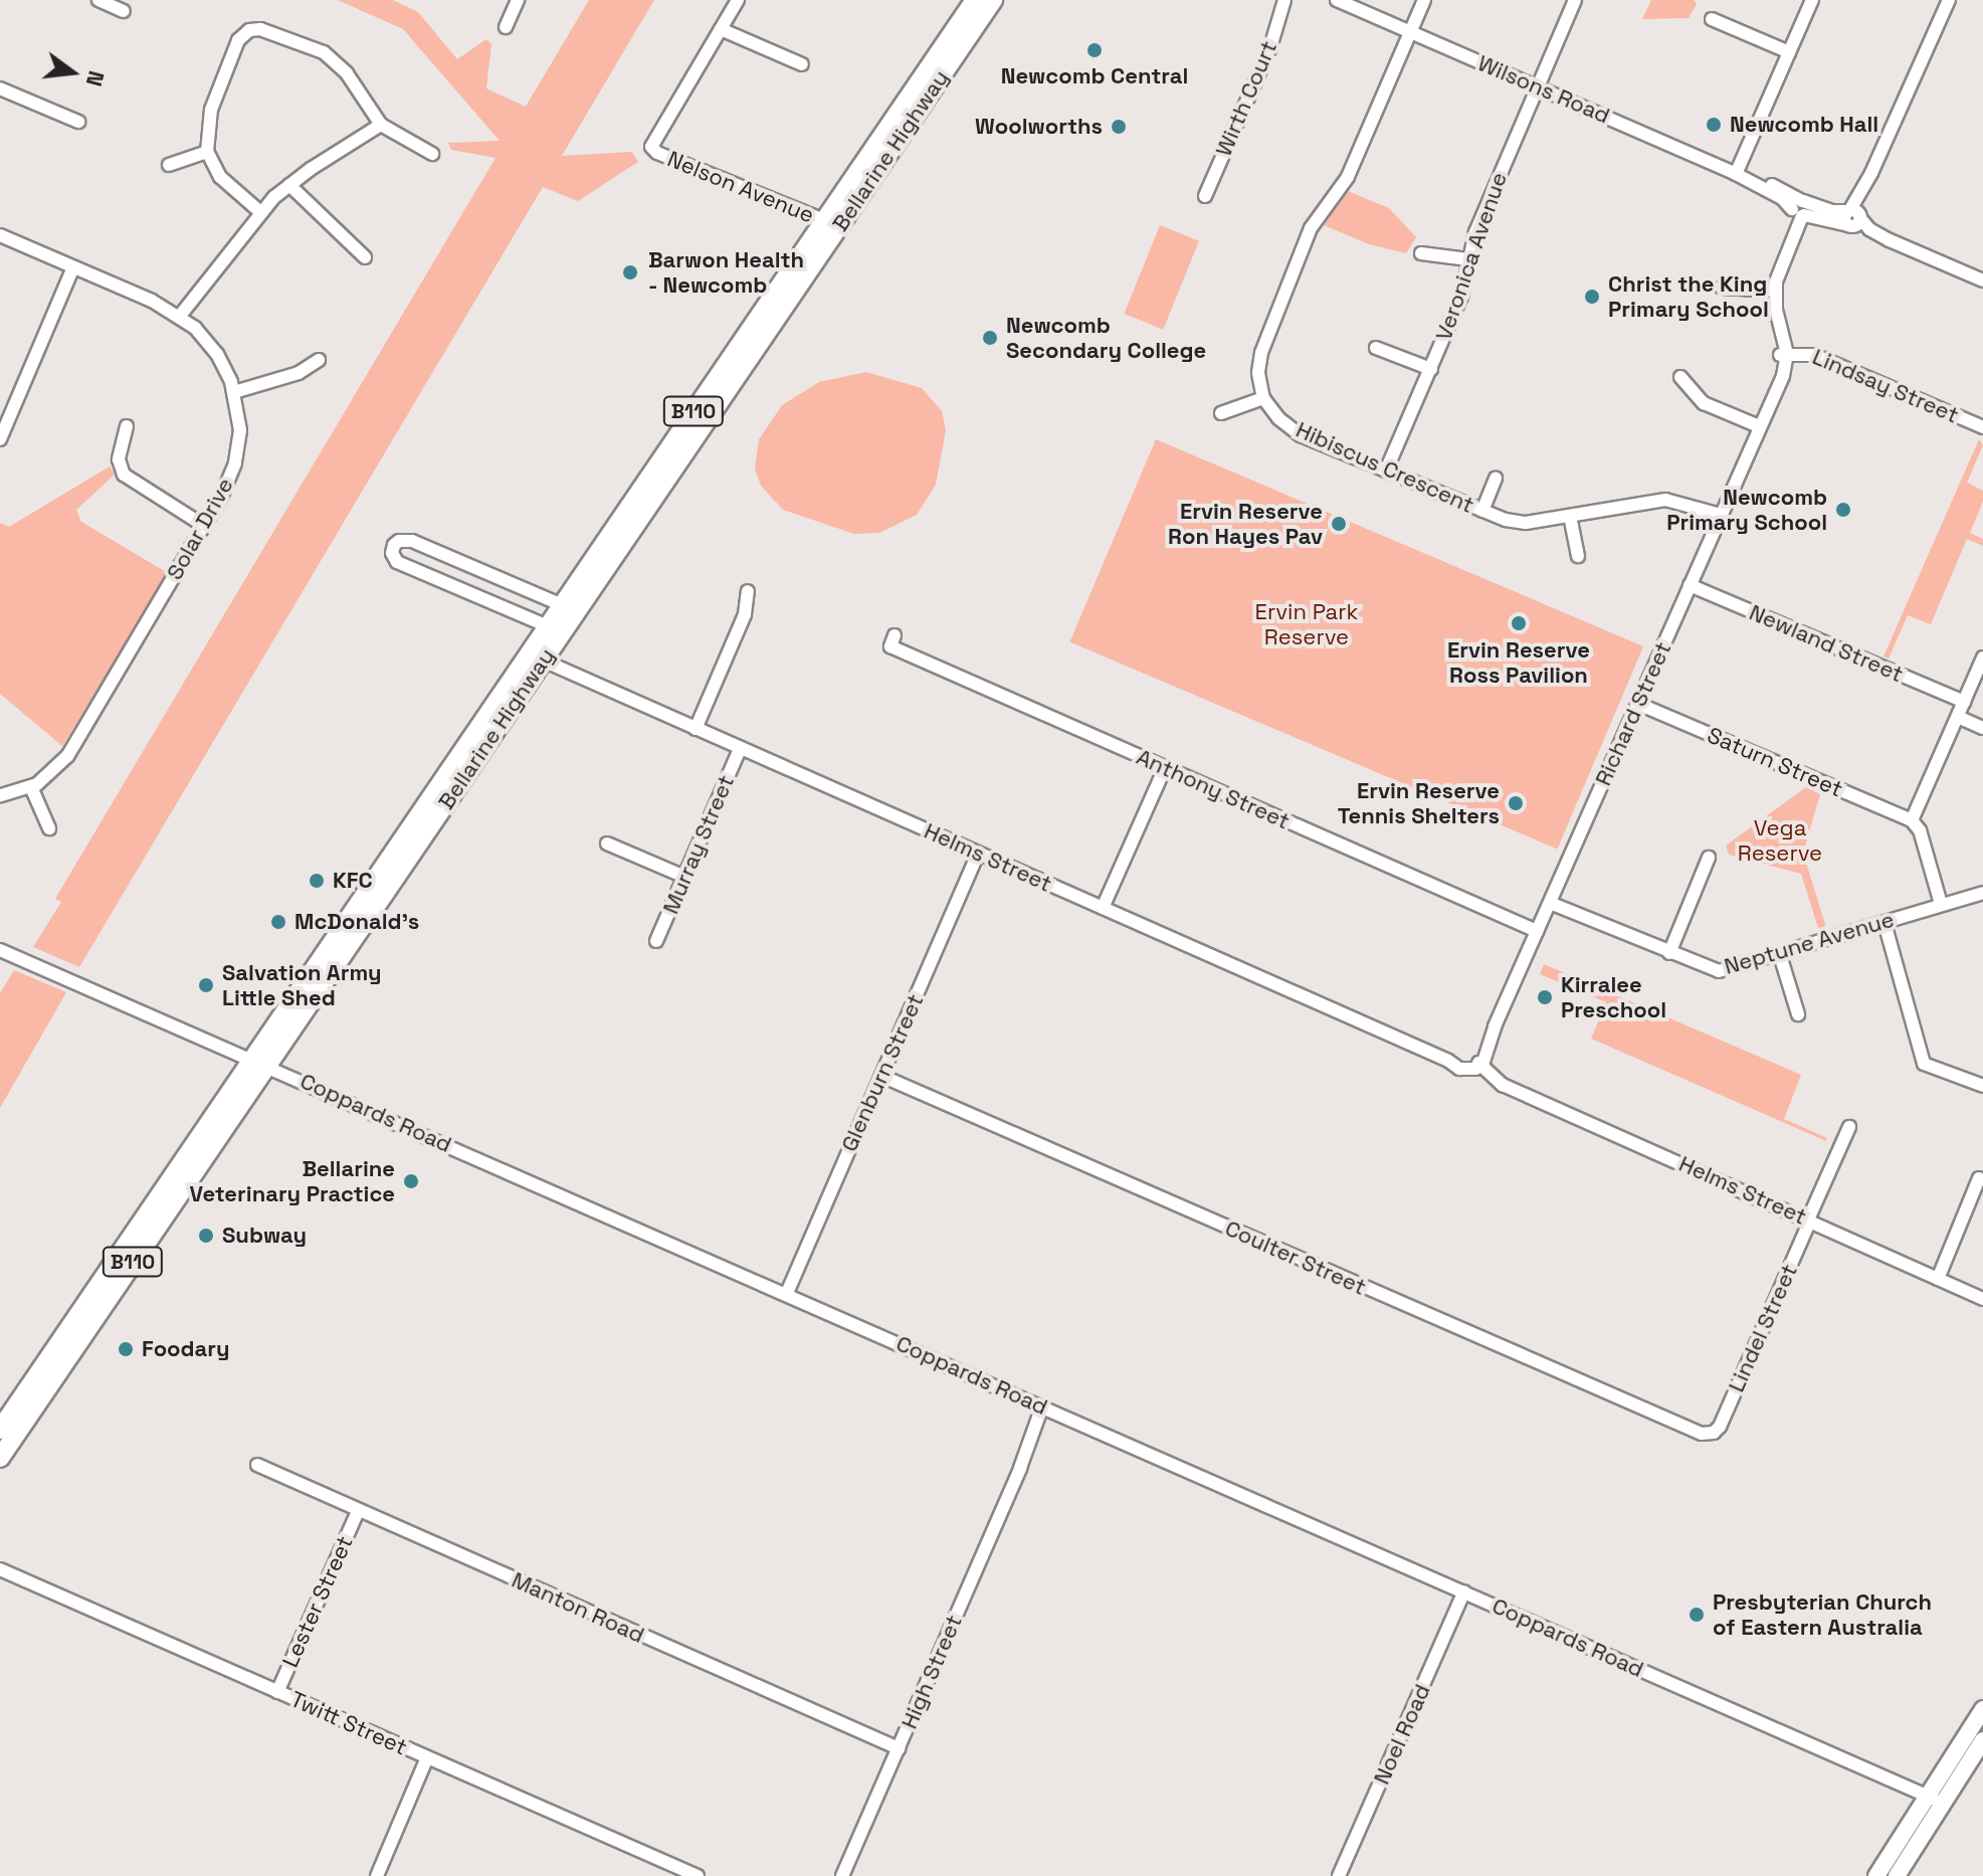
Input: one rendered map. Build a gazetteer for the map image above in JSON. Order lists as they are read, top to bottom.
{
  "streets": {
    "highway": ["Bellarine Highway", "B110"],
    "street": [
      "Wilsons Road",
      "Wirth Court",
      "Nelson Avenue",
      "Veronica Avenue",
      "Lindsay Street",
      "Hibiscus Crescent",
      "Solar Drive",
      "Newland Street",
      "Richard Street",
      "Saturn Street",
      "Anthony Street",
      "Murray Street",
      "Helms Street",
      "Neptune Avenue",
      "Glenburn Street",
      "Coppards Road",
      "Coulter Street",
      "Lindel Street",
      "Lester Street",
      "Manton Road",
      "High Street",
      "Twitt Street",
      "Noel Road"
    ]
  },
  "crossings": [
    ["Wilsons Road", "Veronica Avenue"],
    ["Bellarine Highway", "Nelson Avenue"],
    ["Bellarine Highway", "Helms Street"],
    ["Bellarine Highway", "Coppards Road"],
    ["Veronica Avenue", "Hibiscus Crescent"],
    ["Lindsay Street", "Richard Street"],
    ["Hibiscus Crescent", "Richard Street"],
    ["Newland Street", "Richard Street"],
    ["Richard Street", "Saturn Street"],
    ["Richard Street", "Anthony Street"],
    ["Richard Street", "Helms Street"],
    ["Richard Street", "Neptune Avenue"],
    ["Murray Street", "Helms Street"],
    ["Helms Street", "Glenburn Street"],
    ["Helms Street", "Lindel Street"],
    ["Glenburn Street", "Coppards Road"],
    ["Glenburn Street", "Coulter Street"],
    ["Coppards Road", "High Street"],
    ["Coppards Road", "Noel Road"],
    ["Coulter Street", "Lindel Street"],
    ["Lester Street", "Manton Road"],
    ["Lester Street", "Twitt Street"],
    ["Manton Road", "High Street"]
  ],
  "parks": ["Ervin Park Reserve", "Vega Reserve"],
  "places": [
    "Newcomb Central",
    "Newcomb Hall",
    "Woolworths",
    "Barwon Health - Newcomb",
    "Christ the King Primary School",
    "Newcomb Secondary College",
    "Newcomb Primary School",
    "Ervin Reserve Ron Hayes Pav",
    "Ervin Reserve Ross Pavilion",
    "Ervin Reserve Tennis Shelters",
    "KFC",
    "McDonald's",
    "Salvation Army Little Shed",
    "Kirralee Preschool",
    "Bellarine Veterinary Practice",
    "Subway",
    "Foodary",
    "Presbyterian Church of Eastern Australia"
  ],
  "north": "right"
}
